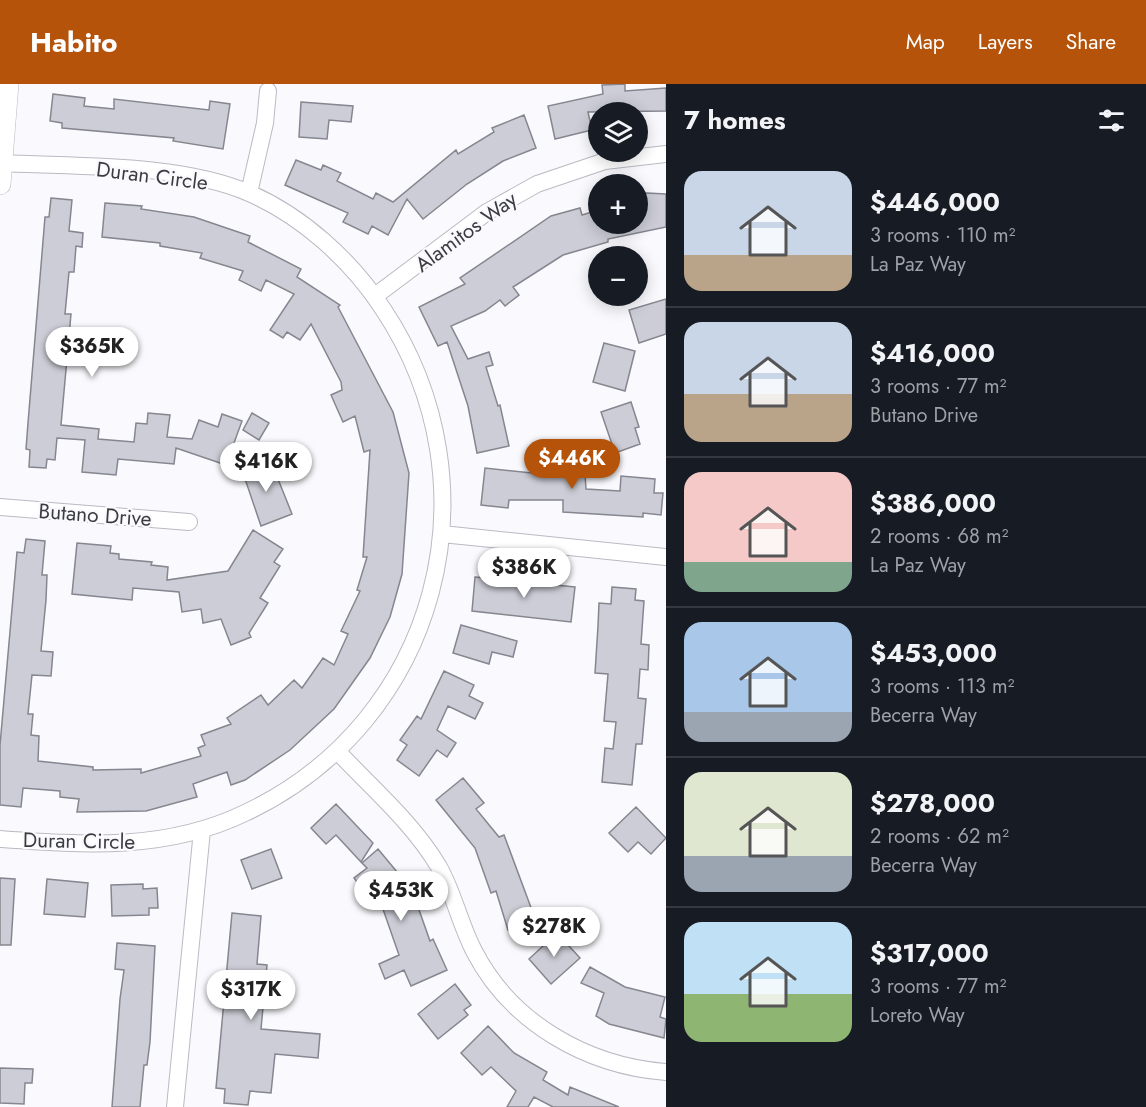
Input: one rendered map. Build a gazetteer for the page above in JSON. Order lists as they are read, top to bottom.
{
  "streets": {
    "street": ["Duran Circle", "Alamitos Way", "Butano Drive"]
  },
  "crossings": [
    ["Duran Circle", "Alamitos Way"]
  ],
  "page": {
    "header": "Habito",
    "nav": ["Map", "Layers", "Share"],
    "heading": "7 homes",
    "map_buttons": ["+", "−"],
    "list": [
      {
        "name": "$446,000",
        "note": "3 rooms · 110 m² · La Paz Way"
      },
      {
        "name": "$416,000",
        "note": "3 rooms · 77 m² · Butano Drive"
      },
      {
        "name": "$386,000",
        "note": "2 rooms · 68 m² · La Paz Way"
      },
      {
        "name": "$453,000",
        "note": "3 rooms · 113 m² · Becerra Way"
      },
      {
        "name": "$278,000",
        "note": "2 rooms · 62 m² · Becerra Way"
      },
      {
        "name": "$317,000",
        "note": "3 rooms · 77 m² · Loreto Way"
      }
    ],
    "price": [
      "$365K",
      "$446K",
      "$416K",
      "$386K",
      "$453K",
      "$278K",
      "$317K"
    ]
  }
}
